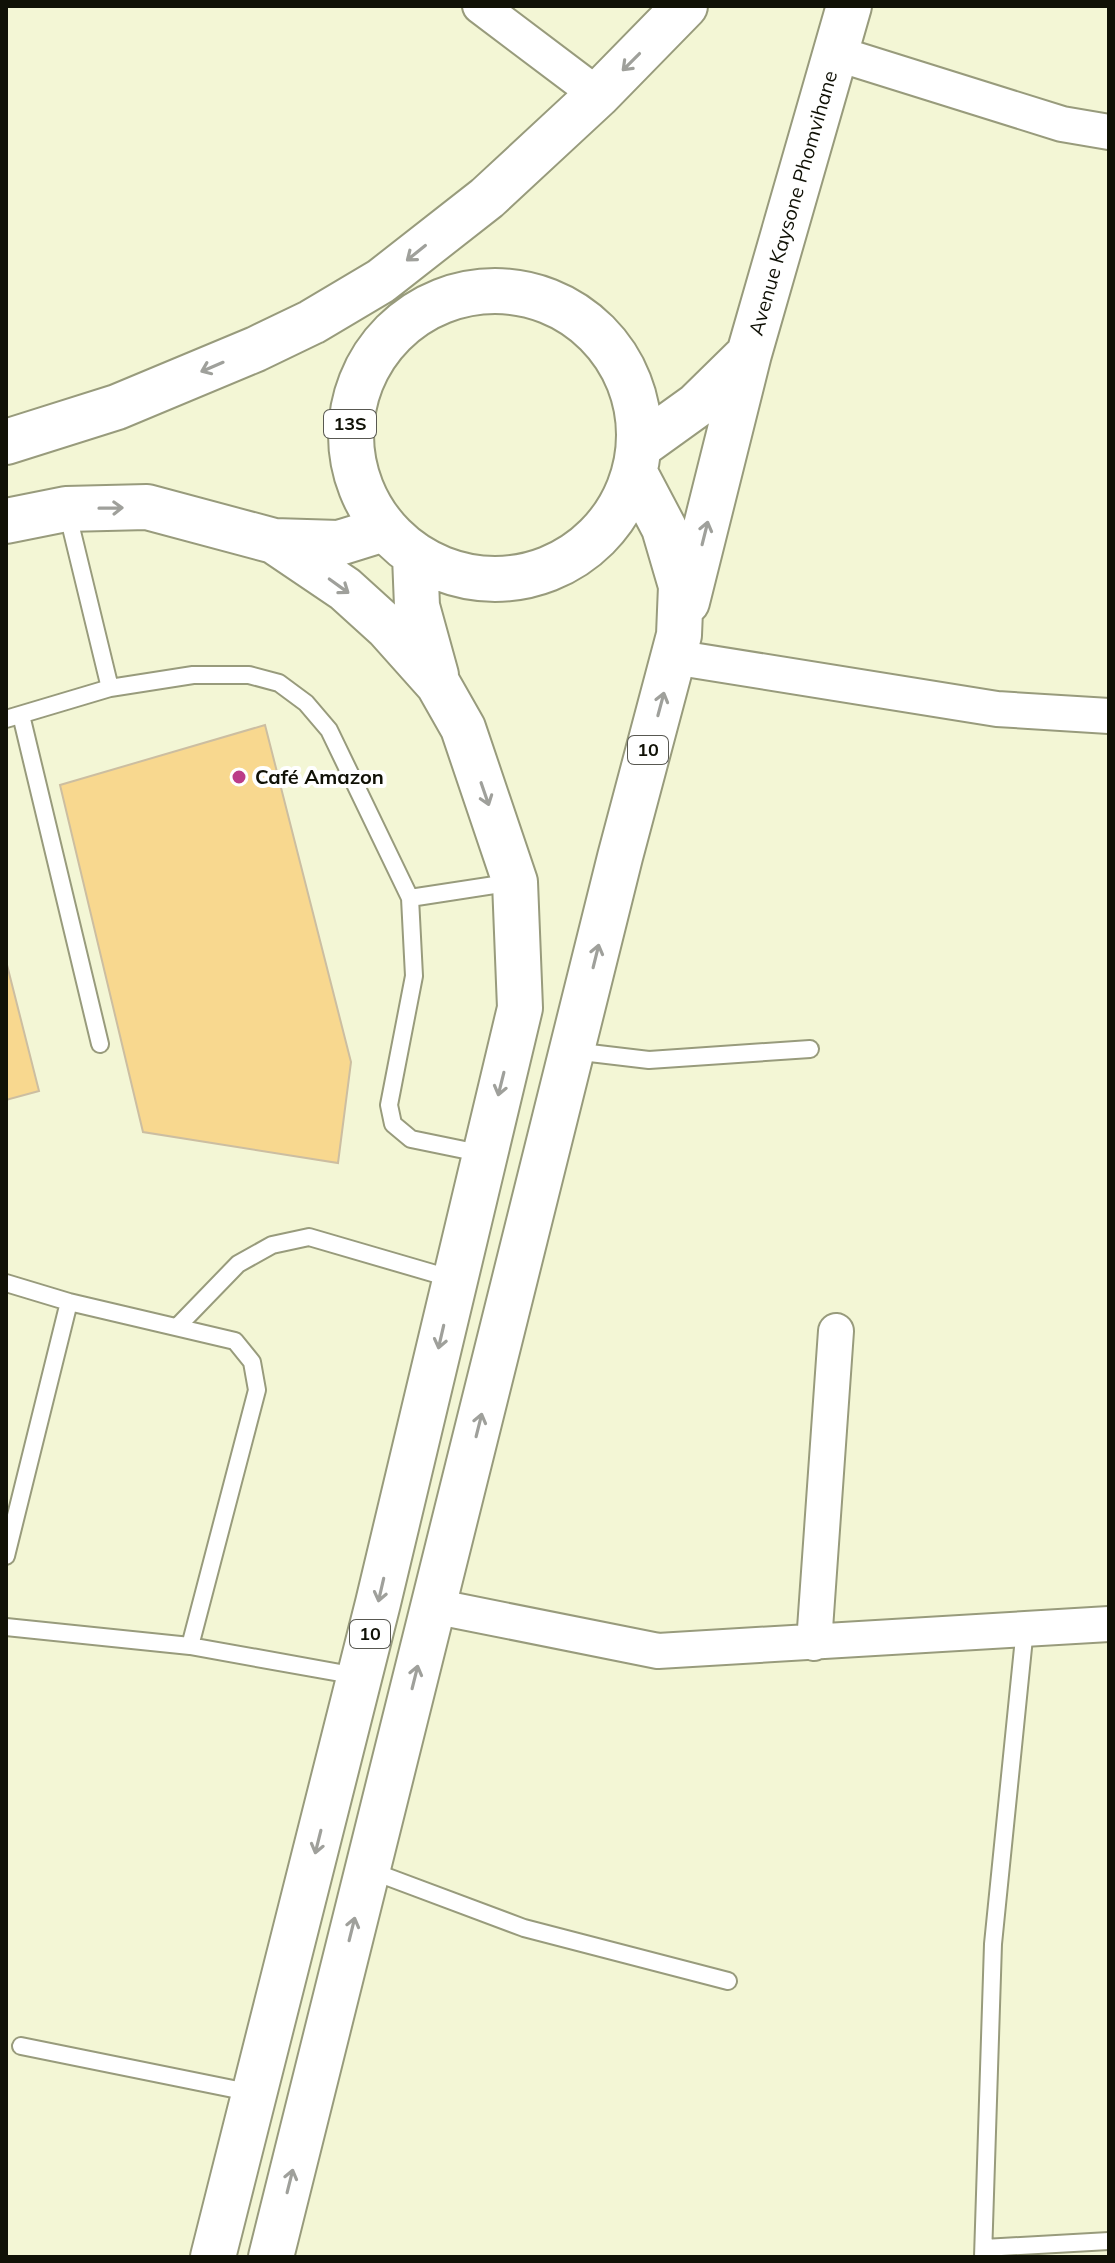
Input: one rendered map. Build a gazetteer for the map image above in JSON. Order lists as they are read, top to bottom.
{
  "streets": {
    "highway": ["Avenue Kaysone Phomvihane", "13S", "10"]
  },
  "crossings": [
    ["Avenue Kaysone Phomvihane", "13S"],
    ["Avenue Kaysone Phomvihane", "10"],
    ["13S", "10"]
  ],
  "places": ["Café Amazon"]
}
